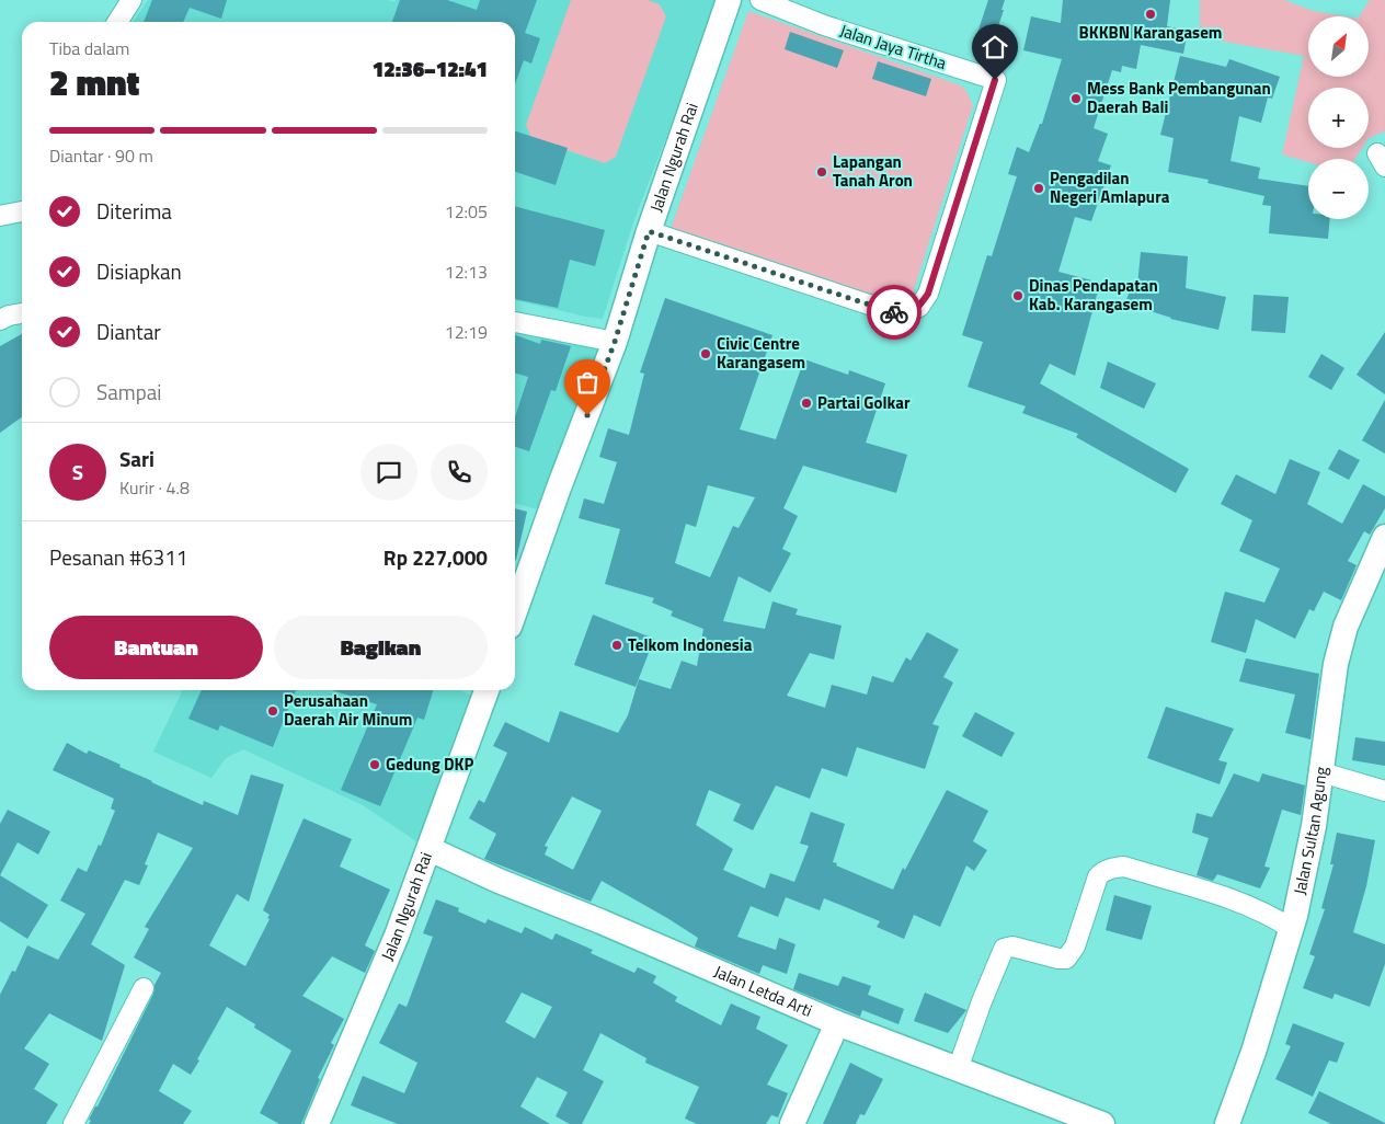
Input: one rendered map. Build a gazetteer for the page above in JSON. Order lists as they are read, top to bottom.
{
  "streets": {
    "street": [
      "Jalan Jaya Tirtha",
      "Jalan Ngurah Rai",
      "Jalan Sultan Agung",
      "Jalan Letda Arti"
    ]
  },
  "crossings": [
    ["Jalan Jaya Tirtha", "Jalan Ngurah Rai"],
    ["Jalan Ngurah Rai", "Jalan Letda Arti"]
  ],
  "places": [
    "BKKBN Karangasem",
    "Mess Bank Pembangunan Daerah Bali",
    "Lapangan Tanah Aron",
    "Pengadilan Negeri Amlapura",
    "Dinas Pendapatan Kab. Karangasem",
    "Civic Centre Karangasem",
    "Partai Golkar",
    "Telkom Indonesia",
    "Perusahaan Daerah Air Minum",
    "Gedung DKP"
  ],
  "north": "top right",
  "page": {
    "map_buttons": ["+", "−"],
    "heading": ["2 mnt", "Tiba dalam", "12:36–12:41"],
    "panel": [
      "Sari",
      "Kurir · 4.8",
      "Pesanan #6311",
      "Rp 227,000"
    ],
    "bar": "Diantar · 90 m",
    "list": [
      ["Diterima", "12:05"],
      ["Disiapkan", "12:13"],
      ["Diantar", "12:19"],
      "Sampai"
    ],
    "round": "S",
    "buttons": ["Bantuan", "Bagikan"]
  }
}
